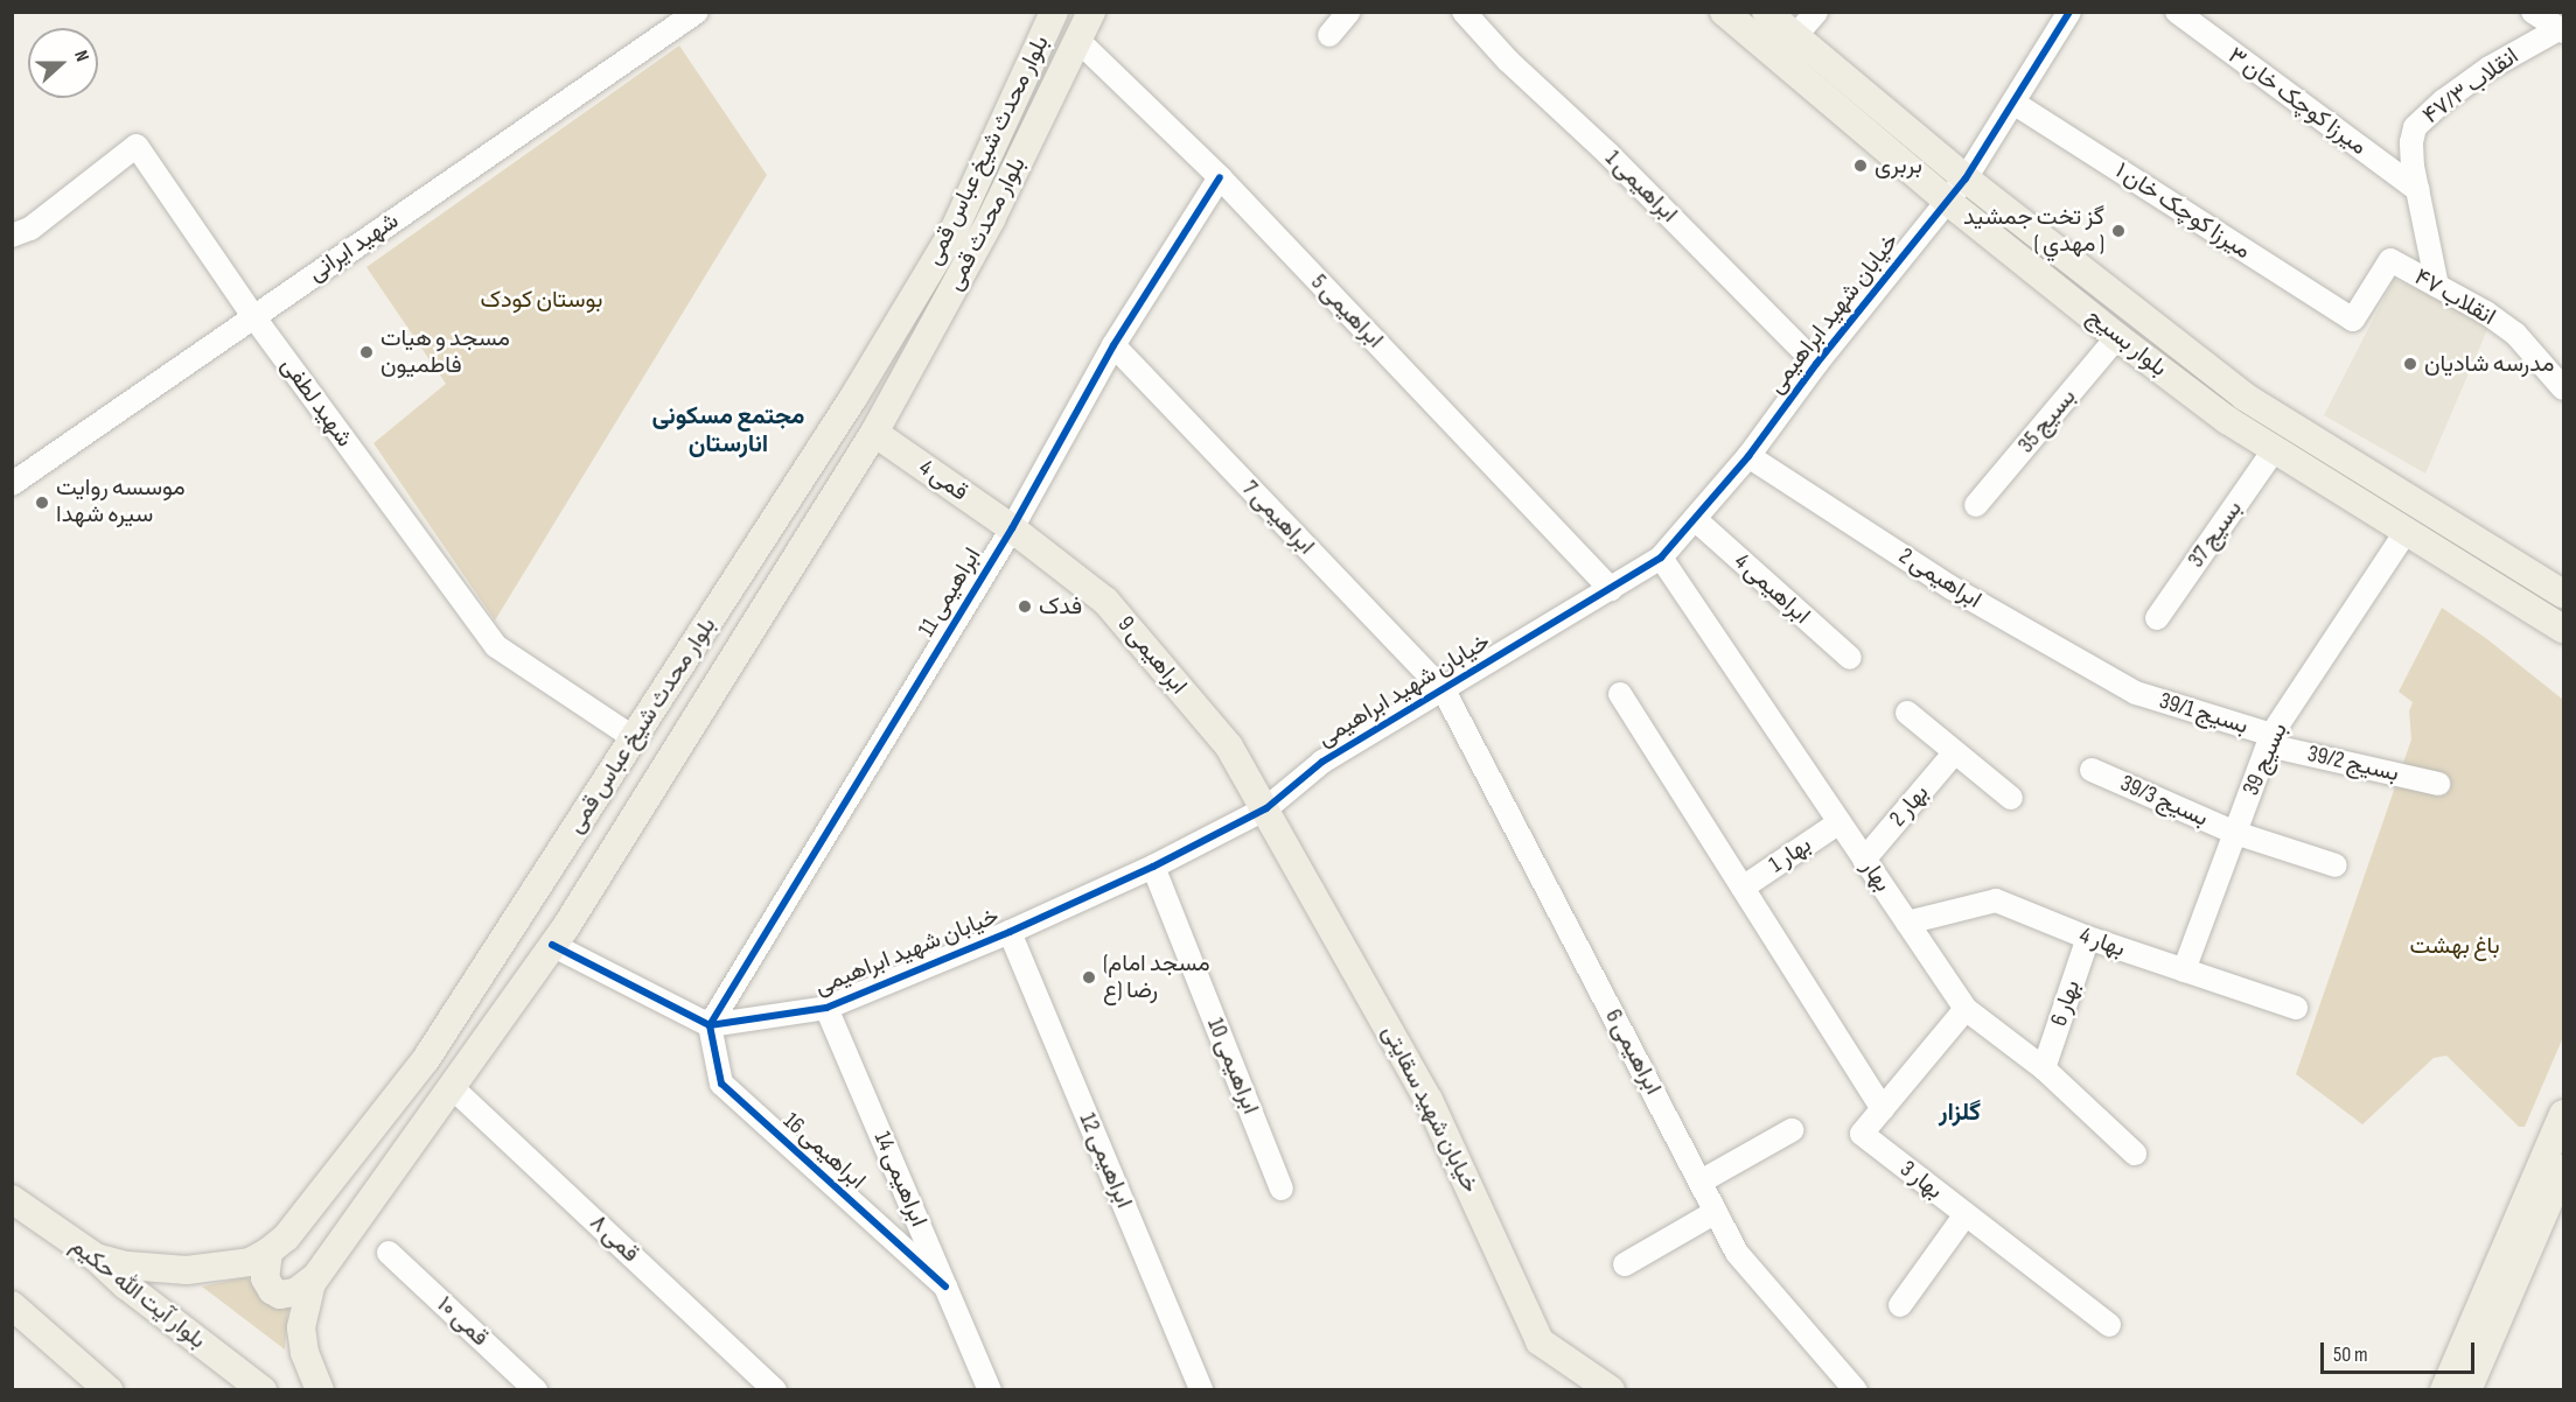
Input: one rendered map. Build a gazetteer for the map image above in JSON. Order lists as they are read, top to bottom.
{
  "streets": {
    "main road": [
      "بلوار محدث شیخ عباس قمی",
      "بلوار محدث قمی",
      "بلوار بسیج",
      "قمی 4",
      "ابراهیمی 9",
      "خیابان شهید سقایتی",
      "بلوار آیت الله حکیم"
    ],
    "street": [
      "انقلاب ۴۷/۳",
      "میرزا کوچک خان ۳",
      "ابراهیمی 1",
      "میرزا کوچک خان ۱",
      "شهید ایرانی",
      "انقلاب ۴۷",
      "ابراهیمی 5",
      "خیابان شهید ابراهیمی",
      "شهید لطفی",
      "بسیج 35",
      "ابراهیمی 7",
      "بسیج 37",
      "ابراهیمی 2",
      "ابراهیمی 4",
      "ابراهیمی 11",
      "بسیج 39/1",
      "بسیج 39",
      "بسیج 39/2",
      "بسیج 39/3",
      "بهار 2",
      "بهار 1",
      "بهار",
      "بهار 4",
      "بهار 6",
      "ابراهیمی 6",
      "ابراهیمی 10",
      "ابراهیمی 16",
      "ابراهیمی 12",
      "ابراهیمی 14",
      "بهار 3",
      "قمی ۸",
      "قمی ۱۰"
    ]
  },
  "crossings": [
    ["انقلاب ۴۷/۳", "میرزا کوچک خان ۳"],
    ["انقلاب ۴۷/۳", "انقلاب ۴۷"],
    ["بلوار محدث شیخ عباس قمی", "بلوار محدث قمی"],
    ["بلوار محدث شیخ عباس قمی", "شهید لطفی"],
    ["بلوار محدث شیخ عباس قمی", "قمی 4"],
    ["بلوار محدث شیخ عباس قمی", "قمی ۸"],
    ["بلوار محدث شیخ عباس قمی", "بلوار آیت الله حکیم"],
    ["ابراهیمی 1", "خیابان شهید ابراهیمی"],
    ["میرزا کوچک خان ۱", "انقلاب ۴۷"],
    ["میرزا کوچک خان ۱", "خیابان شهید ابراهیمی"],
    ["بلوار محدث قمی", "ابراهیمی 5"],
    ["بلوار محدث قمی", "قمی 4"],
    ["شهید ایرانی", "شهید لطفی"],
    ["ابراهیمی 5", "خیابان شهید ابراهیمی"],
    ["ابراهیمی 5", "ابراهیمی 11"],
    ["خیابان شهید ابراهیمی", "بلوار بسیج"],
    ["خیابان شهید ابراهیمی", "ابراهیمی 7"],
    ["خیابان شهید ابراهیمی", "ابراهیمی 2"],
    ["خیابان شهید ابراهیمی", "ابراهیمی 4"],
    ["خیابان شهید ابراهیمی", "ابراهیمی 11"],
    ["خیابان شهید ابراهیمی", "ابراهیمی 9"],
    ["خیابان شهید ابراهیمی", "بهار"],
    ["خیابان شهید ابراهیمی", "ابراهیمی 6"],
    ["خیابان شهید ابراهیمی", "ابراهیمی 10"],
    ["خیابان شهید ابراهیمی", "خیابان شهید سقایتی"],
    ["خیابان شهید ابراهیمی", "ابراهیمی 16"],
    ["خیابان شهید ابراهیمی", "ابراهیمی 12"],
    ["خیابان شهید ابراهیمی", "ابراهیمی 14"],
    ["بلوار بسیج", "بسیج 35"],
    ["بلوار بسیج", "بسیج 37"],
    ["بلوار بسیج", "بسیج 39"],
    ["قمی 4", "ابراهیمی 11"],
    ["قمی 4", "ابراهیمی 9"],
    ["ابراهیمی 7", "ابراهیمی 11"],
    ["ابراهیمی 7", "ابراهیمی 6"],
    ["ابراهیمی 2", "بسیج 39/1"],
    ["ابراهیمی 11", "ابراهیمی 9"],
    ["ابراهیمی 11", "ابراهیمی 16"],
    ["ابراهیمی 9", "خیابان شهید سقایتی"],
    ["بسیج 39/1", "بسیج 39"],
    ["بسیج 39/1", "بسیج 39/2"],
    ["بسیج 39", "بسیج 39/2"],
    ["بسیج 39", "بسیج 39/3"],
    ["بسیج 39", "بهار 4"],
    ["بهار 2", "بهار"],
    ["بهار 1", "بهار"],
    ["بهار", "بهار 4"],
    ["بهار", "بهار 6"],
    ["بهار", "بهار 3"],
    ["بهار 4", "بهار 6"],
    ["ابراهیمی 16", "ابراهیمی 14"]
  ],
  "districts": ["مجتمع مسکونی انارستان", "گلزار"],
  "parks": ["بوستان کودک", "باغ بهشت"],
  "places": [
    "بربری",
    "گز تخت جمشيد ( مهدي )",
    "مسجد و هیات فاطمیون",
    "مدرسه شادیان",
    "موسسه روایت سیره شهدا",
    "فدک",
    "(مسجد امام رضا (ع"
  ],
  "scale_bar": "50 m",
  "north": "right"
}
